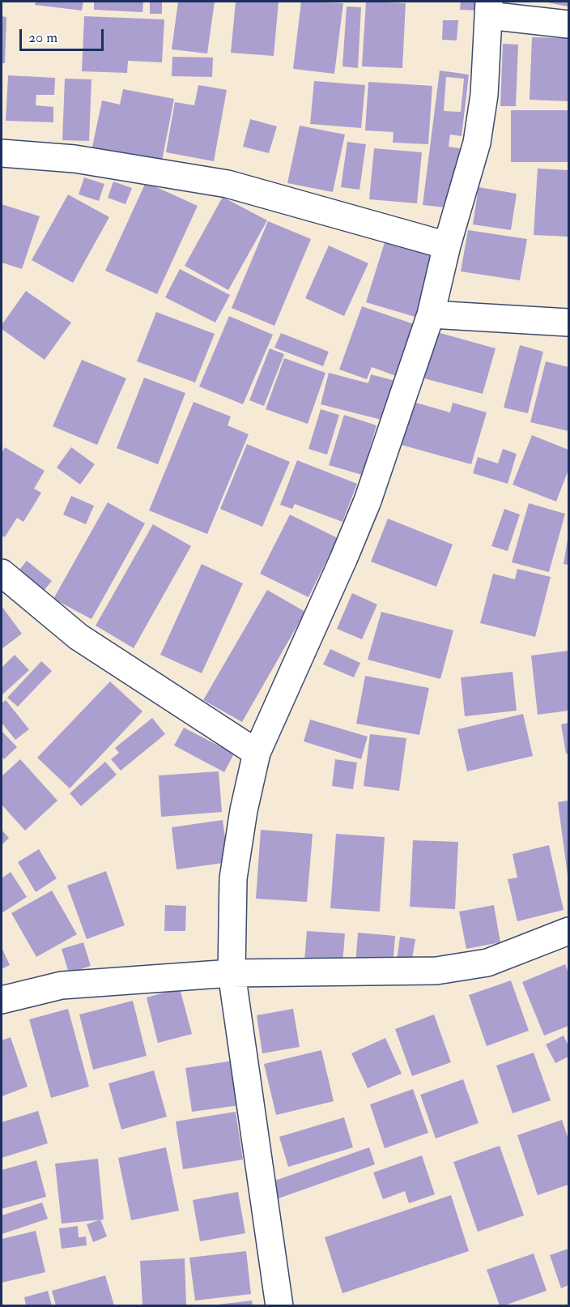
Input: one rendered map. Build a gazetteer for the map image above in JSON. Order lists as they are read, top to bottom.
{
  "scale_bar": "20 m"
}
